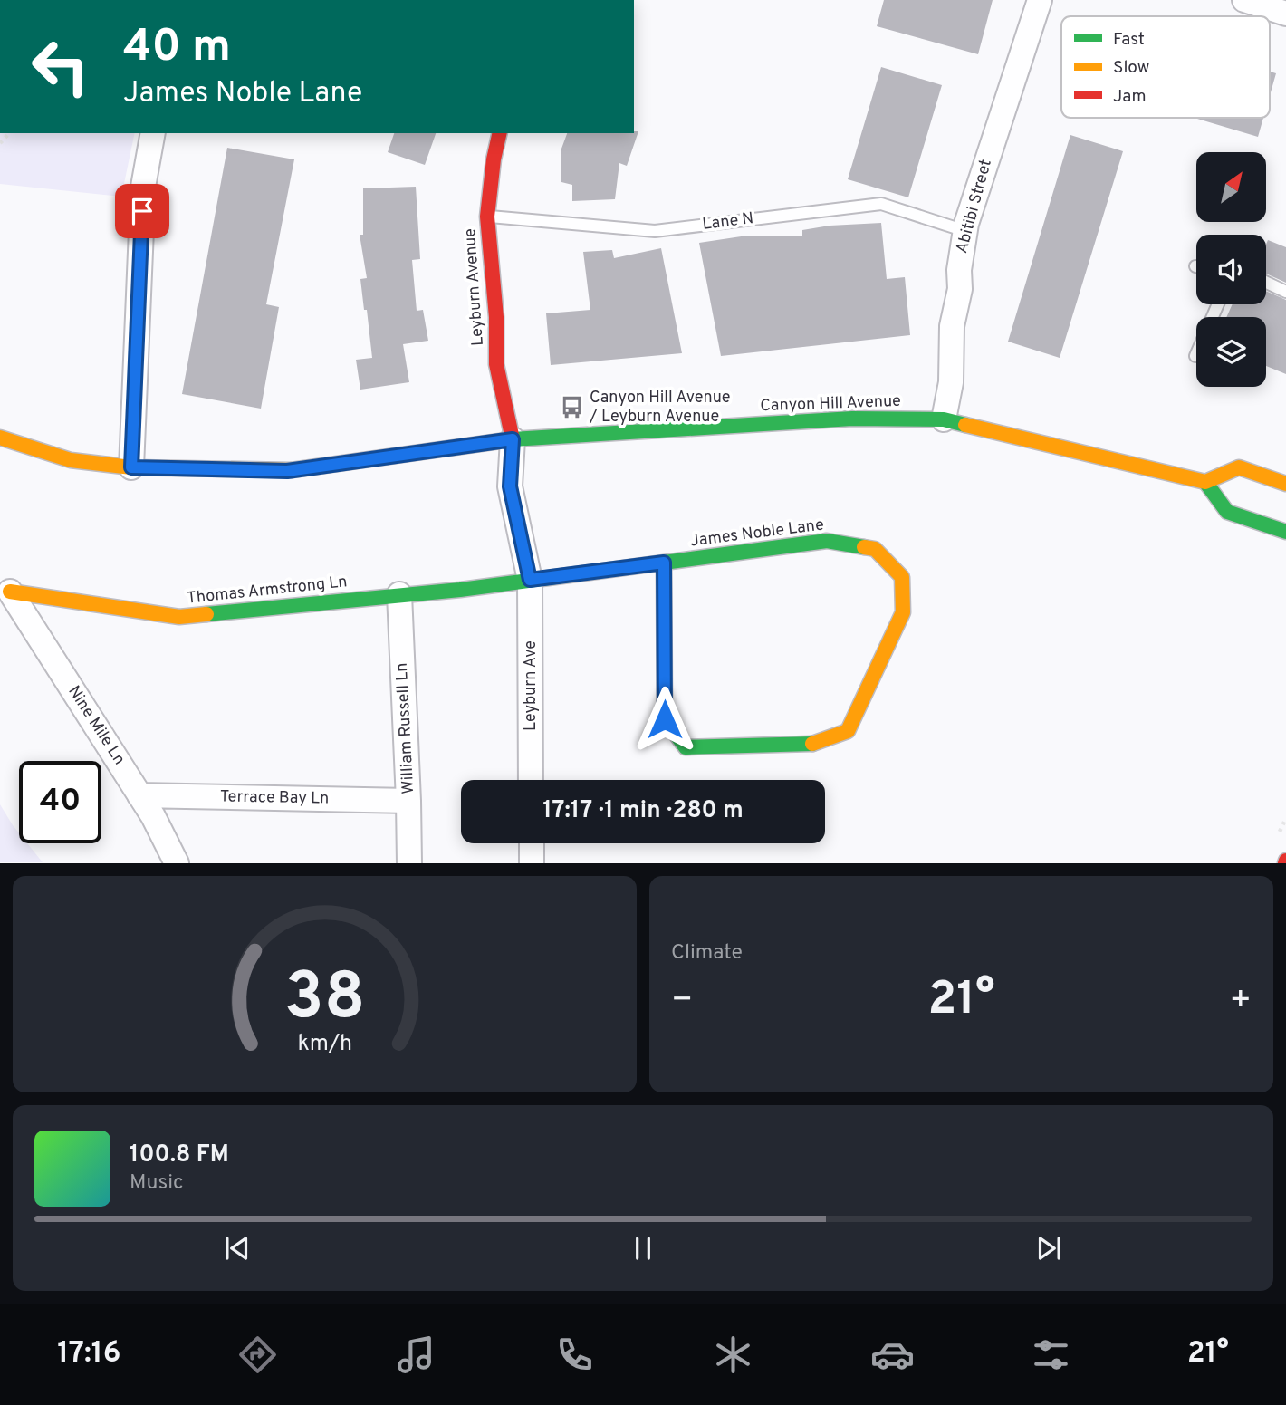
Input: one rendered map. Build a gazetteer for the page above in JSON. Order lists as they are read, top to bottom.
{
  "streets": {
    "street": [
      "Abitibi Street",
      "Leyburn Avenue",
      "Canyon Hill Avenue",
      "James Noble Lane",
      "Thomas Armstrong Ln",
      "Leyburn Ave",
      "Nine Mile Ln",
      "William Russell Ln",
      "Terrace Bay Ln"
    ],
    "lane": ["Lane N"]
  },
  "crossings": [
    ["Abitibi Street", "Lane N"],
    ["Abitibi Street", "Canyon Hill Avenue"],
    ["Lane N", "Leyburn Avenue"],
    ["Leyburn Avenue", "Canyon Hill Avenue"],
    ["Leyburn Avenue", "Leyburn Ave"],
    ["Canyon Hill Avenue", "Leyburn Ave"],
    ["James Noble Lane", "Thomas Armstrong Ln"],
    ["James Noble Lane", "Leyburn Ave"],
    ["Thomas Armstrong Ln", "Leyburn Ave"],
    ["Thomas Armstrong Ln", "Nine Mile Ln"],
    ["Thomas Armstrong Ln", "William Russell Ln"],
    ["Nine Mile Ln", "Terrace Bay Ln"],
    ["William Russell Ln", "Terrace Bay Ln"]
  ],
  "places": {
    "bus stop": ["Canyon Hill Avenue / Leyburn Avenue"]
  },
  "legend": ["Fast", "Slow", "Jam"],
  "north": "top right",
  "page": {
    "turn": ["40 m", "James Noble Lane"],
    "limit": "40",
    "trip": "17:17 · 1 min · 280 m",
    "tile": "Climate",
    "heat": ["−", "21°", "+"],
    "song": ["100.8 FM", "Music"],
    "tabs": ["17:16", "21°"],
    "gauge": ["38", "km/h"]
  }
}
